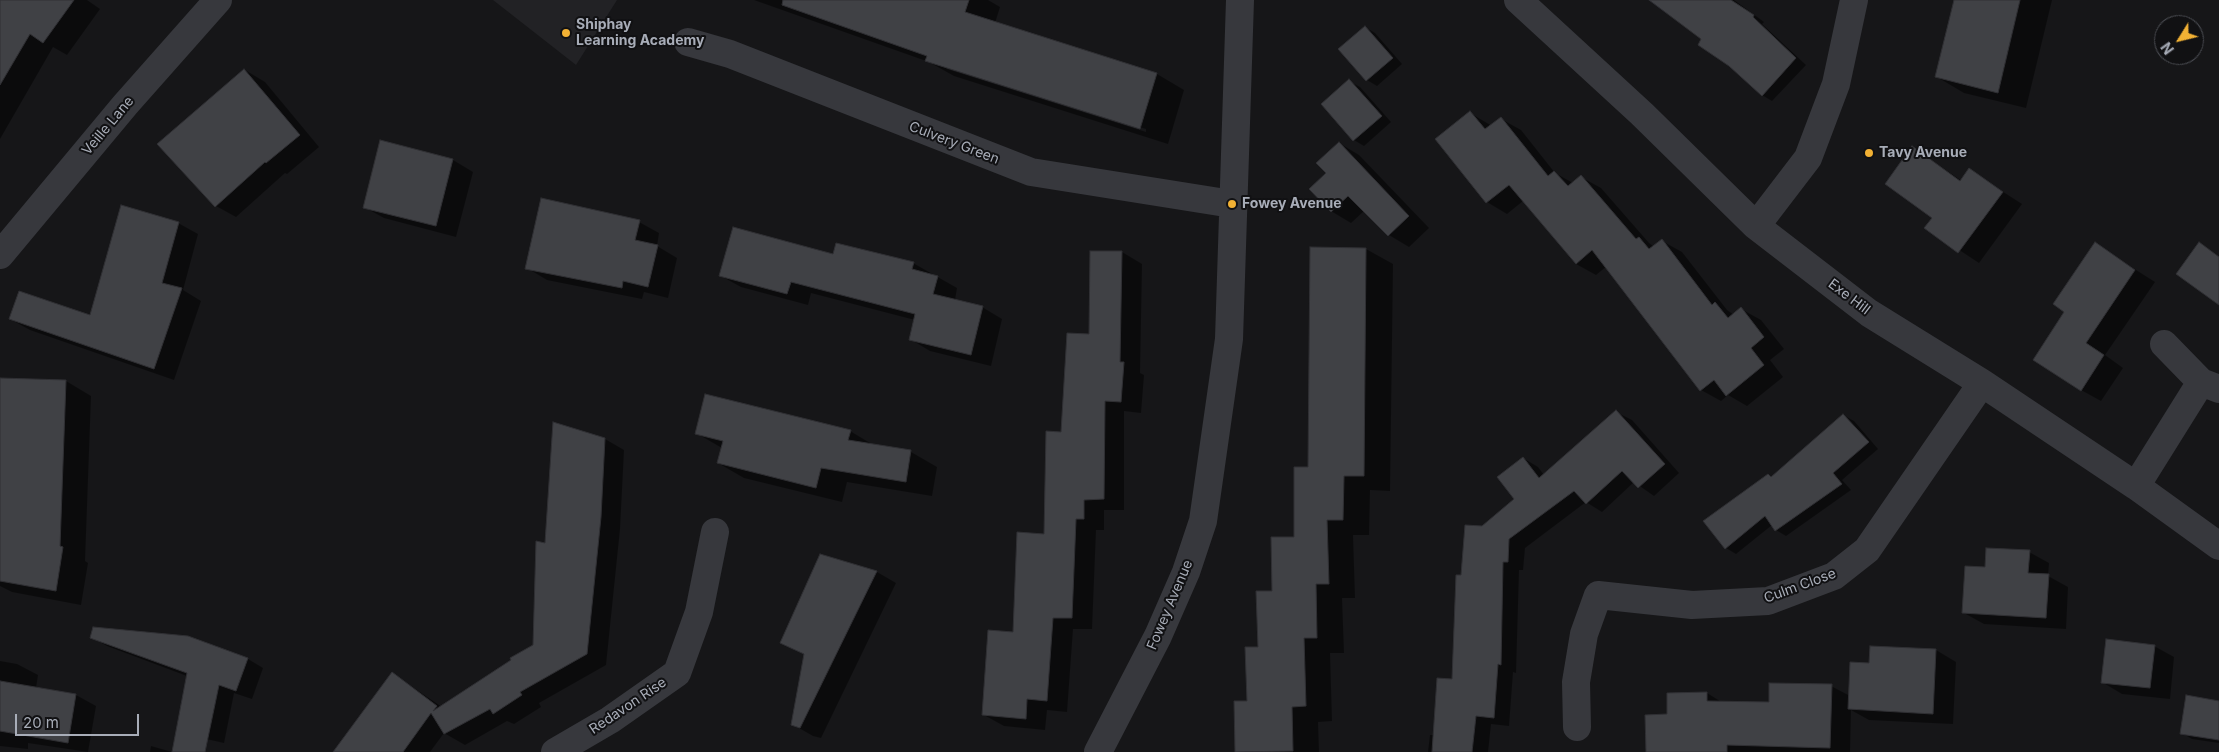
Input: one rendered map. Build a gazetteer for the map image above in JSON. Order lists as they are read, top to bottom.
{
  "streets": {
    "street": [
      "Veille Lane",
      "Culvery Green",
      "Exe Hill",
      "Culm Close",
      "Fowey Avenue",
      "Redavon Rise"
    ]
  },
  "crossings": [
    ["Culvery Green", "Fowey Avenue"],
    ["Exe Hill", "Culm Close"]
  ],
  "places": ["Shiphay Learning Academy", "Tavy Avenue", "Fowey Avenue"],
  "scale_bar": "20 m",
  "north": "bottom left"
}
